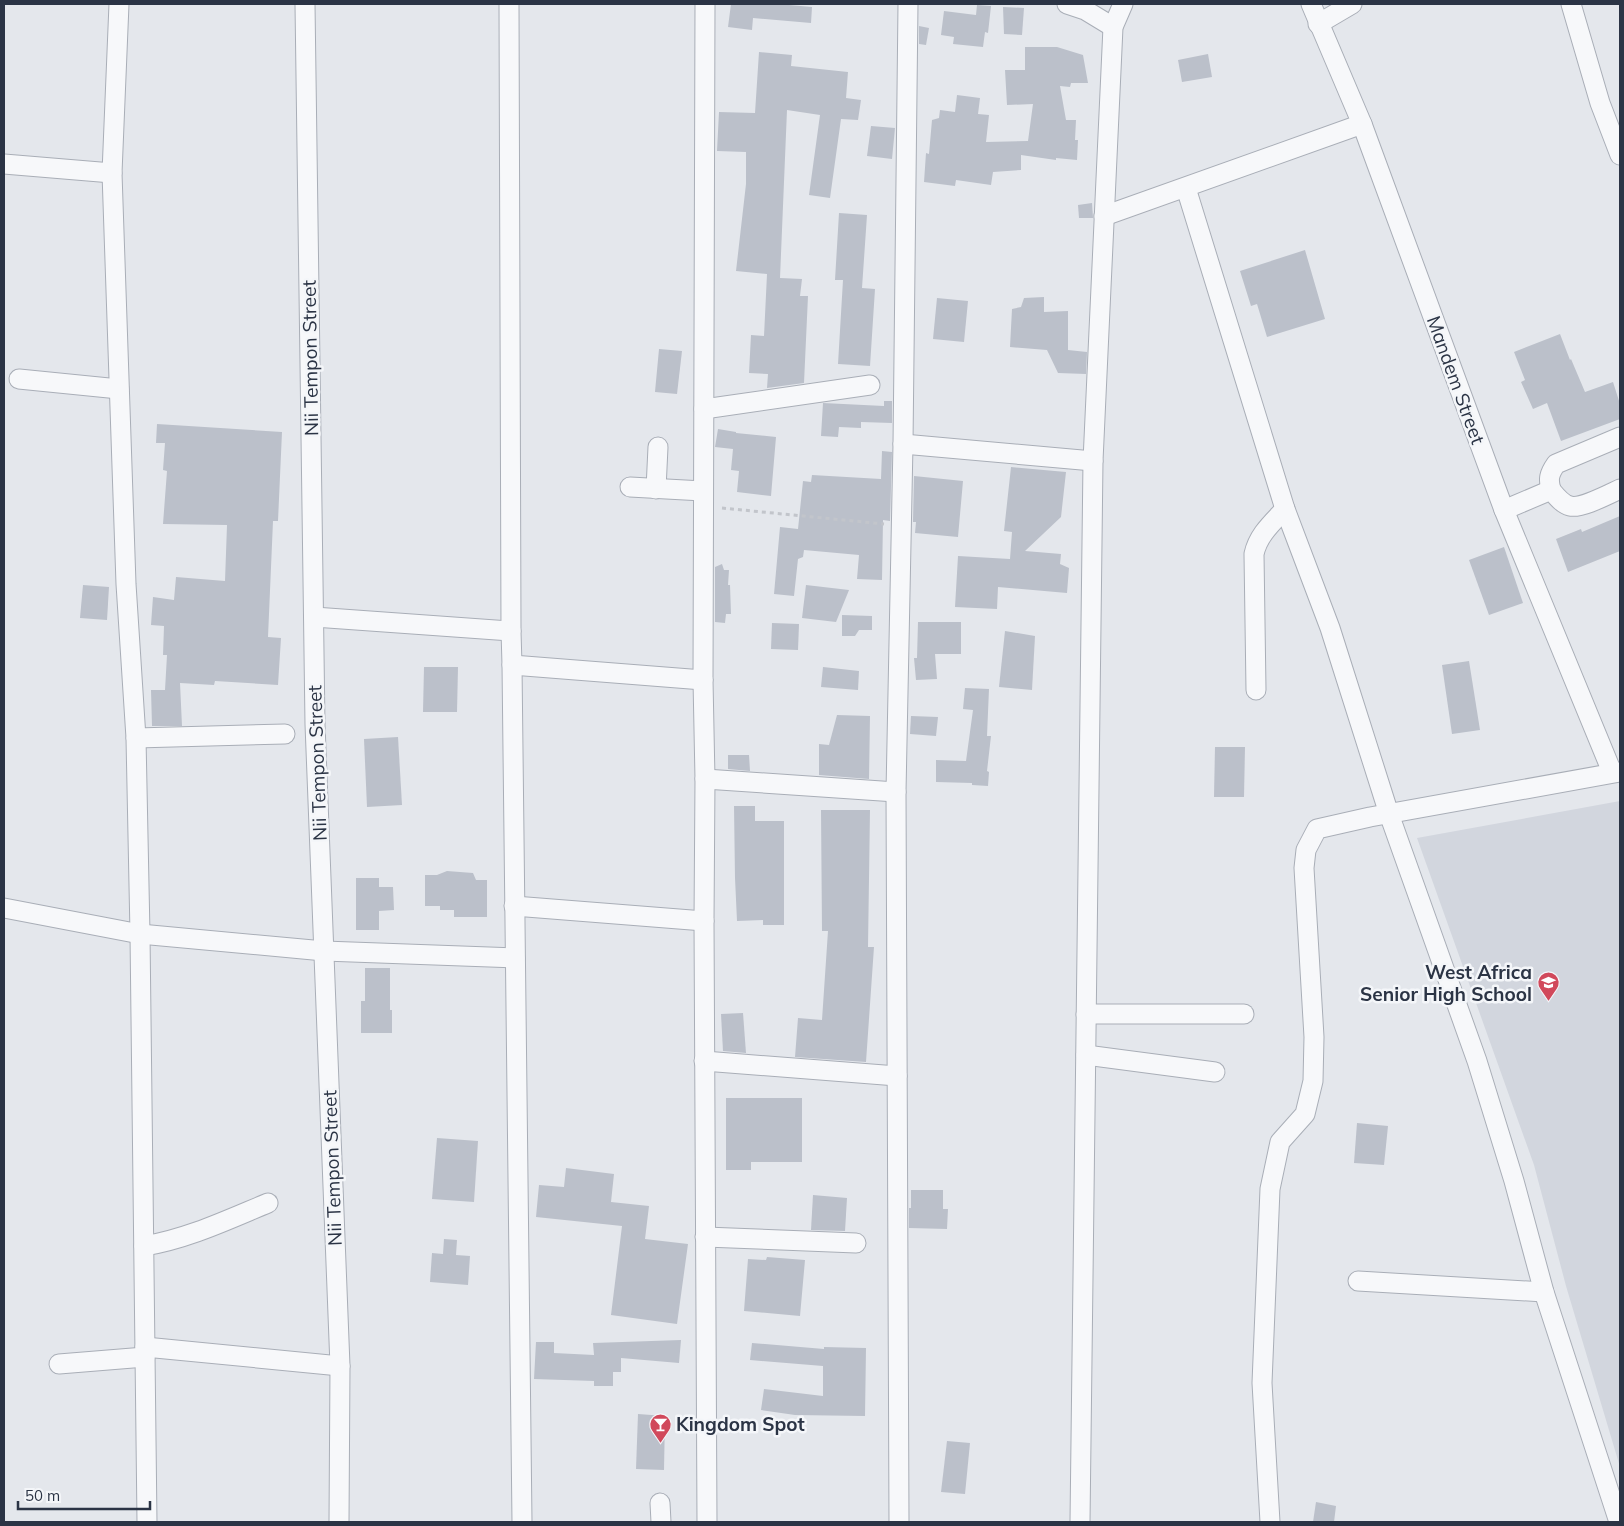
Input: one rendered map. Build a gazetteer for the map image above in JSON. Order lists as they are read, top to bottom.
{
  "streets": {
    "street": ["Nii Tempon Street", "Mandem Street"]
  },
  "places": {
    "school or university": ["West Africa Senior High School"],
    "bar": ["Kingdom Spot"]
  },
  "scale_bar": "50 m"
}
